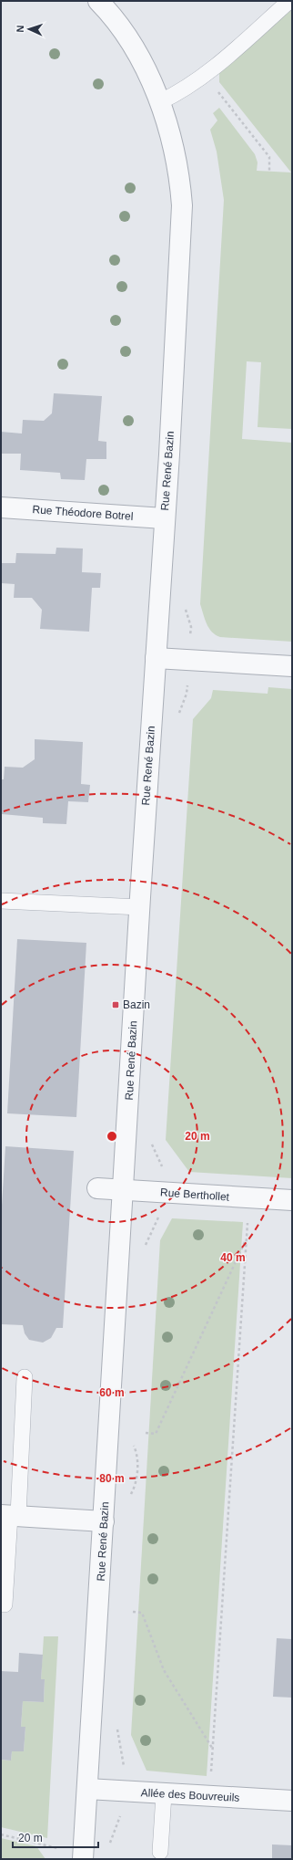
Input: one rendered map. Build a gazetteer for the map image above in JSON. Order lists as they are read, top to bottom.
{
  "streets": {
    "street": [
      "Rue René Bazin",
      "Rue Théodore Botrel",
      "Rue Berthollet",
      "Allée des Bouvreuils"
    ]
  },
  "crossings": [
    ["Rue René Bazin", "Rue Théodore Botrel"],
    ["Rue René Bazin", "Rue Berthollet"],
    ["Rue René Bazin", "Allée des Bouvreuils"]
  ],
  "places": {
    "transit": ["Bazin"]
  },
  "scale_bar": "20 m",
  "north": "left",
  "rings": [
    "20 m",
    "40 m",
    "60 m",
    "80 m"
  ]
}
